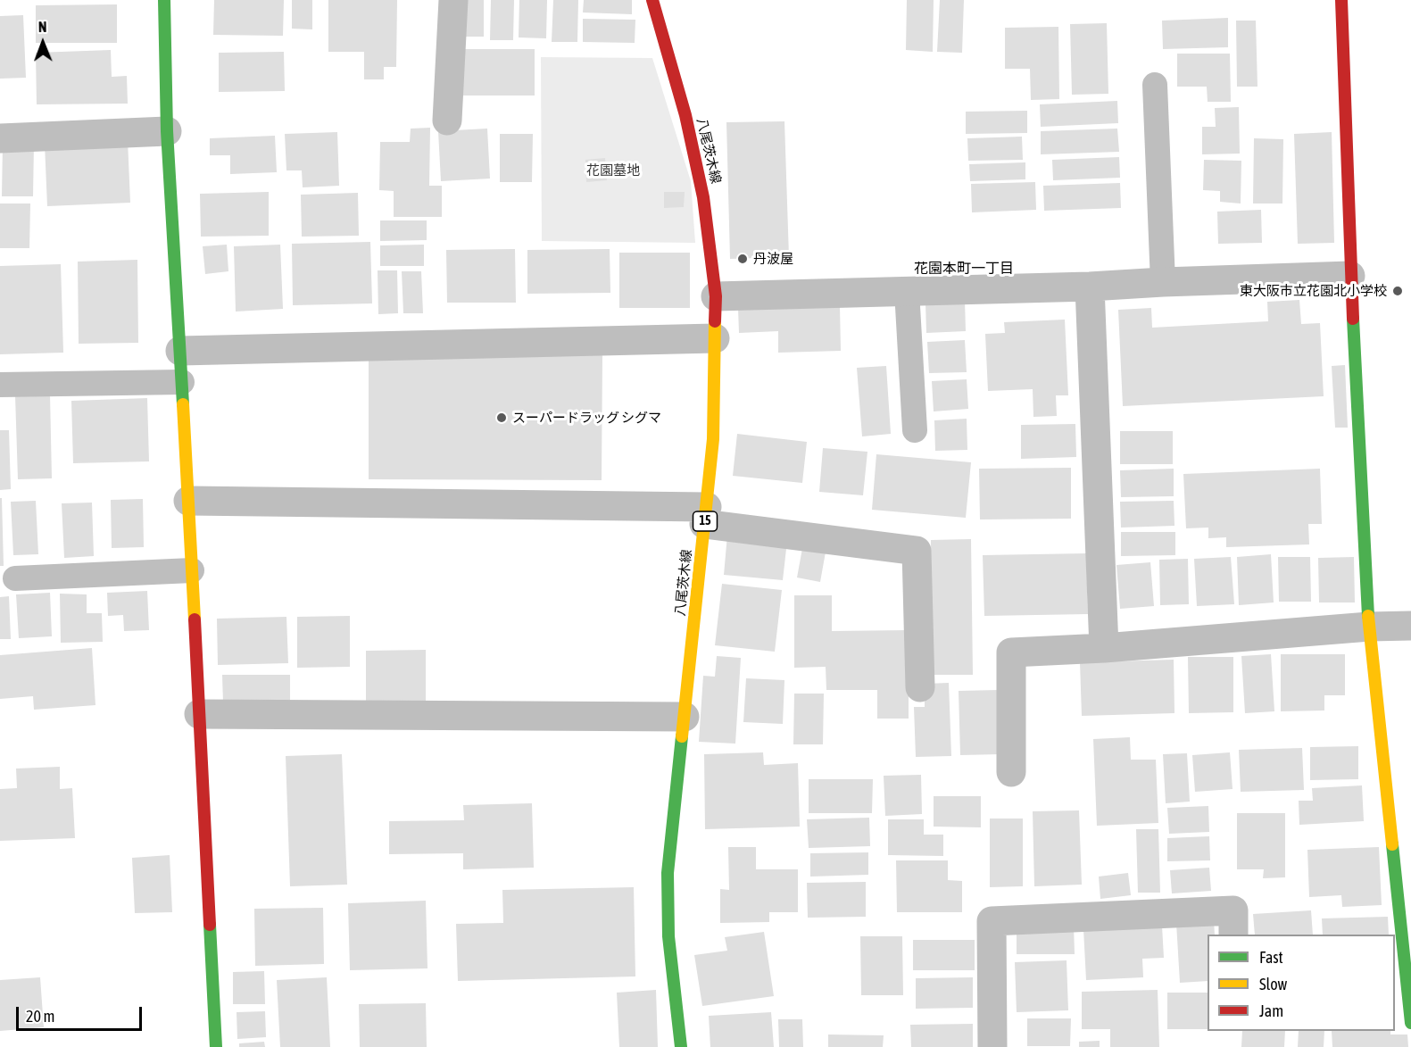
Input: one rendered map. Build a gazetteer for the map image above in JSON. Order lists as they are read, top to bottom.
{
  "streets": {
    "street": ["八尾茨木線", "15"]
  },
  "districts": ["花園本町一丁目"],
  "parks": ["花園墓地"],
  "places": ["丹波屋", "東大阪市立花園北小学校", "スーパードラッグ シグマ"],
  "legend": ["Fast", "Slow", "Jam"],
  "scale_bar": "20 m",
  "north": "top"
}
